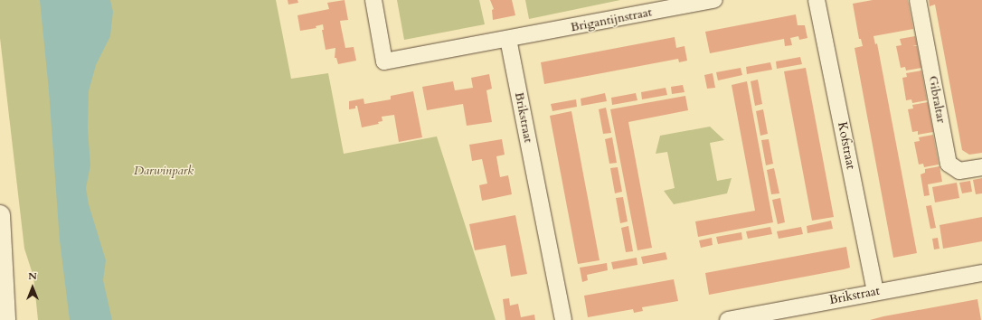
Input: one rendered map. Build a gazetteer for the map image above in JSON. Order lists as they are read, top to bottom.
{
  "streets": {
    "street": [
      "Brigantijnstraat",
      "Gibraltar",
      "Brikstraat",
      "Kofstraat"
    ]
  },
  "crossings": [
    ["Brigantijnstraat", "Brikstraat"],
    ["Brikstraat", "Kofstraat"]
  ],
  "parks": ["Darwinpark"],
  "north": "top"
}
